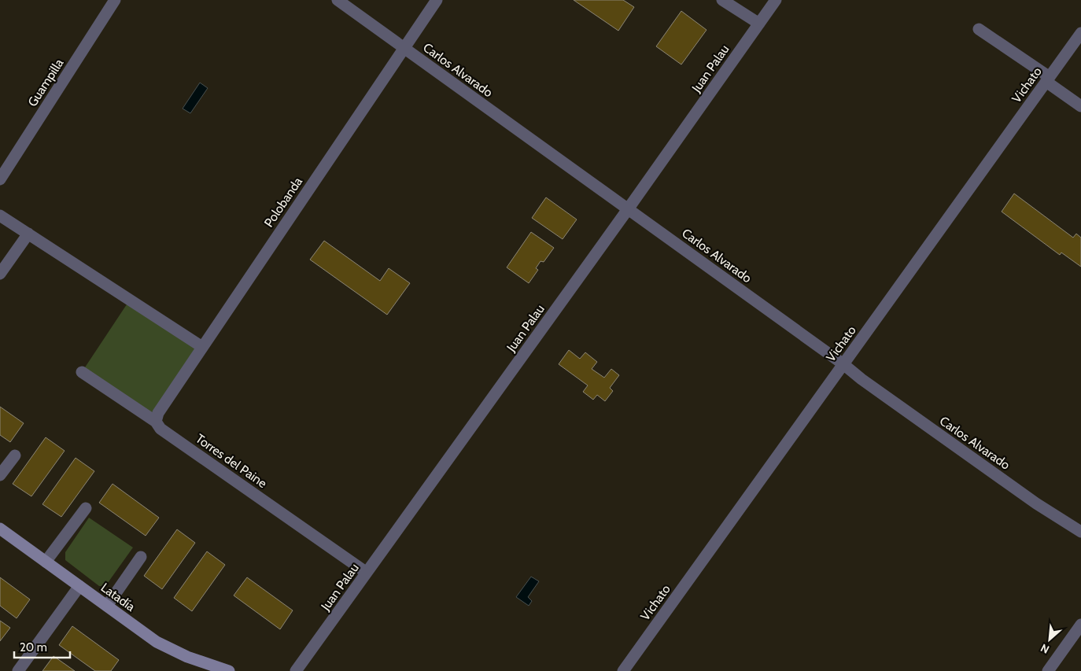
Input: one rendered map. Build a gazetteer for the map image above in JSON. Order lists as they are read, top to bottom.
{
  "streets": {
    "street": [
      "Juan Palau",
      "Carlos Alvarado",
      "Guampilla",
      "Vichato",
      "Polobanda",
      "Torres del Paine",
      "Latadía"
    ]
  },
  "crossings": [
    ["Juan Palau", "Carlos Alvarado"],
    ["Juan Palau", "Torres del Paine"],
    ["Carlos Alvarado", "Vichato"],
    ["Carlos Alvarado", "Polobanda"],
    ["Polobanda", "Torres del Paine"]
  ],
  "scale_bar": "20 m",
  "north": "bottom left"
}
